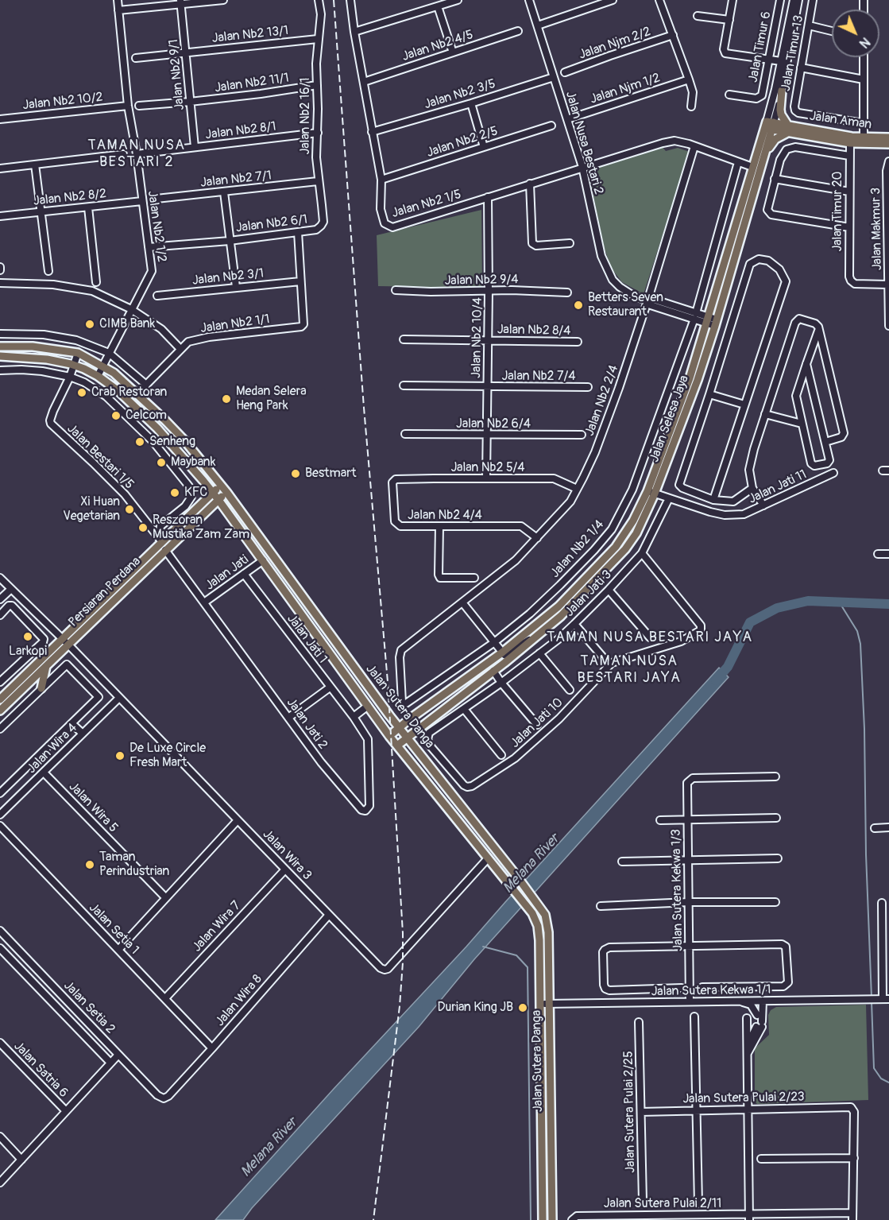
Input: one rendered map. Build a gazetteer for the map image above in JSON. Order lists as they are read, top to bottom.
{
  "streets": {
    "main road": [
      "Jalan Aman",
      "Jalan Selesa Jaya",
      "Persiaran Perdana",
      "Jalan Sutera Danga"
    ],
    "street": [
      "Jalan Nb2 13/1",
      "Jalan Njm 2/2",
      "Jalan Nb2 4/5",
      "Jalan Timur 6",
      "Jalan Timur 13",
      "Jalan Nb2 9/1",
      "Jalan Nb2 11/1",
      "Jalan Njm 1/2",
      "Jalan Nb2 3/5",
      "Jalan Nb2 10/2",
      "Jalan Nb2 16/1",
      "Jalan Nb2 8/1",
      "Jalan Nb2 2/5",
      "Jalan Nusa Bestari 2",
      "Jalan Nb2 7/1",
      "Jalan Nb2 8/2",
      "Jalan Nb2 1/5",
      "Jalan Timur 20",
      "Jalan Nb2 6/1",
      "Jalan Nb2 1/2",
      "Jalan Makmur 3",
      "Jalan Nb2 3/1",
      "Jalan Nb2 9/4",
      "Jalan Nb2 1/1",
      "Jalan Nb2 8/4",
      "Jalan Nb2 10/4",
      "Jalan Nb2 7/4",
      "Jalan Nb2 2/4",
      "Jalan Nb2 6/4",
      "Jalan Bestari 1/5",
      "Jalan Nb2 5/4",
      "Jalan Jati 11",
      "Jalan Nb2 4/4",
      "Jalan Nb2 1/4",
      "Jalan Jati",
      "Jalan Jati 3",
      "Jalan Jati 1",
      "Jalan Jati 10",
      "Jalan Jati 2",
      "Jalan Wira 4",
      "Jalan Wira 5",
      "Jalan Wira 3",
      "Jalan Sutera Kekwa 1/3",
      "Jalan Wira 7",
      "Jalan Setia 1",
      "Jalan Sutera Kekwa 1/1",
      "Jalan Wira 8",
      "Jalan Setia 2",
      "Jalan Satria 6",
      "Jalan Sutera Pulai 2/23",
      "Jalan Sutera Pulai 2/25",
      "Jalan Sutera Pulai 2/11"
    ]
  },
  "crossings": [
    ["Jalan Nb2 13/1", "Jalan Nb2 9/1"],
    ["Jalan Nb2 13/1", "Jalan Nb2 16/1"],
    ["Jalan Nb2 4/5", "Jalan Nb2 1/5"],
    ["Jalan Nb2 9/1", "Jalan Nb2 11/1"],
    ["Jalan Nb2 9/1", "Jalan Nb2 8/1"],
    ["Jalan Nb2 11/1", "Jalan Nb2 16/1"],
    ["Jalan Njm 1/2", "Jalan Nusa Bestari 2"],
    ["Jalan Nb2 3/5", "Jalan Nusa Bestari 2"],
    ["Jalan Nb2 3/5", "Jalan Nb2 1/5"],
    ["Jalan Nb2 10/2", "Jalan Nb2 1/2"],
    ["Jalan Nb2 16/1", "Jalan Nb2 8/1"],
    ["Jalan Nb2 16/1", "Jalan Nb2 7/1"],
    ["Jalan Nb2 16/1", "Jalan Nb2 6/1"],
    ["Jalan Aman", "Jalan Timur 20"],
    ["Jalan Nb2 8/1", "Jalan Nb2 1/2"],
    ["Jalan Nb2 2/5", "Jalan Nb2 1/5"],
    ["Jalan Nusa Bestari 2", "Jalan Nb2 1/5"],
    ["Jalan Nusa Bestari 2", "Jalan Nb2 2/4"],
    ["Jalan Nusa Bestari 2", "Jalan Selesa Jaya"],
    ["Jalan Nusa Bestari 2", "Jalan Nb2 1/4"],
    ["Jalan Nb2 8/2", "Jalan Nb2 1/2"],
    ["Jalan Nb2 1/5", "Jalan Nb2 10/4"],
    ["Jalan Nb2 1/5", "Jalan Nb2 2/4"],
    ["Jalan Timur 20", "Jalan Makmur 3"],
    ["Jalan Nb2 6/1", "Jalan Nb2 1/2"],
    ["Jalan Nb2 1/2", "Jalan Sutera Danga"],
    ["Jalan Nb2 3/1", "Jalan Nb2 1/1"],
    ["Jalan Nb2 9/4", "Jalan Nb2 10/4"],
    ["Jalan Nb2 1/1", "Jalan Sutera Danga"],
    ["Jalan Nb2 8/4", "Jalan Nb2 10/4"],
    ["Jalan Nb2 10/4", "Jalan Nb2 7/4"],
    ["Jalan Nb2 10/4", "Jalan Nb2 6/4"],
    ["Jalan Nb2 10/4", "Jalan Nb2 5/4"],
    ["Jalan Nb2 2/4", "Jalan Nb2 5/4"],
    ["Jalan Nb2 2/4", "Jalan Nb2 4/4"],
    ["Jalan Nb2 2/4", "Jalan Nb2 1/4"],
    ["Jalan Selesa Jaya", "Jalan Jati 11"],
    ["Jalan Selesa Jaya", "Jalan Sutera Danga"],
    ["Jalan Bestari 1/5", "Persiaran Perdana"],
    ["Jalan Bestari 1/5", "Jalan Sutera Danga"],
    ["Jalan Nb2 5/4", "Jalan Nb2 4/4"],
    ["Jalan Jati 11", "Jalan Jati 3"],
    ["Jalan Jati", "Jalan Jati 1"],
    ["Jalan Jati", "Jalan Sutera Danga"],
    ["Jalan Jati", "Jalan Jati 2"],
    ["Persiaran Perdana", "Jalan Sutera Danga"],
    ["Persiaran Perdana", "Jalan Jati 2"],
    ["Persiaran Perdana", "Jalan Wira 3"],
    ["Jalan Jati 3", "Jalan Jati 10"],
    ["Jalan Jati 1", "Jalan Jati 2"],
    ["Jalan Sutera Danga", "Jalan Wira 3"],
    ["Jalan Sutera Danga", "Jalan Sutera Kekwa 1/1"],
    ["Jalan Wira 4", "Jalan Wira 5"],
    ["Jalan Wira 4", "Jalan Wira 3"],
    ["Jalan Wira 3", "Jalan Wira 7"],
    ["Jalan Wira 3", "Jalan Wira 8"],
    ["Jalan Sutera Kekwa 1/3", "Jalan Sutera Kekwa 1/1"],
    ["Jalan Wira 7", "Jalan Setia 1"],
    ["Jalan Setia 1", "Jalan Wira 8"],
    ["Jalan Wira 8", "Jalan Setia 2"],
    ["Jalan Setia 2", "Jalan Satria 6"],
    ["Jalan Sutera Pulai 2/23", "Jalan Sutera Pulai 2/25"]
  ],
  "districts": ["TAMAN NUSA BESTARI 2", "TAMAN NUSA BESTARI JAYA", "TAMAN NUSA BESTARI JAYA"],
  "water": ["Melana River"],
  "places": [
    "Betters Seven Restaurant",
    "CIMB Bank",
    "Crab Restoran",
    "Medan Selera Heng Park",
    "Celcom",
    "Senheng",
    "Maybank",
    "Bestmart",
    "KFC",
    "Xi Huan Vegetarian",
    "Reszoran Mustika Zam Zam",
    "Larkopi",
    "De Luxe Circle Fresh Mart",
    "Taman Perindustrian",
    "Durian King JB"
  ],
  "north": "bottom right"
}
